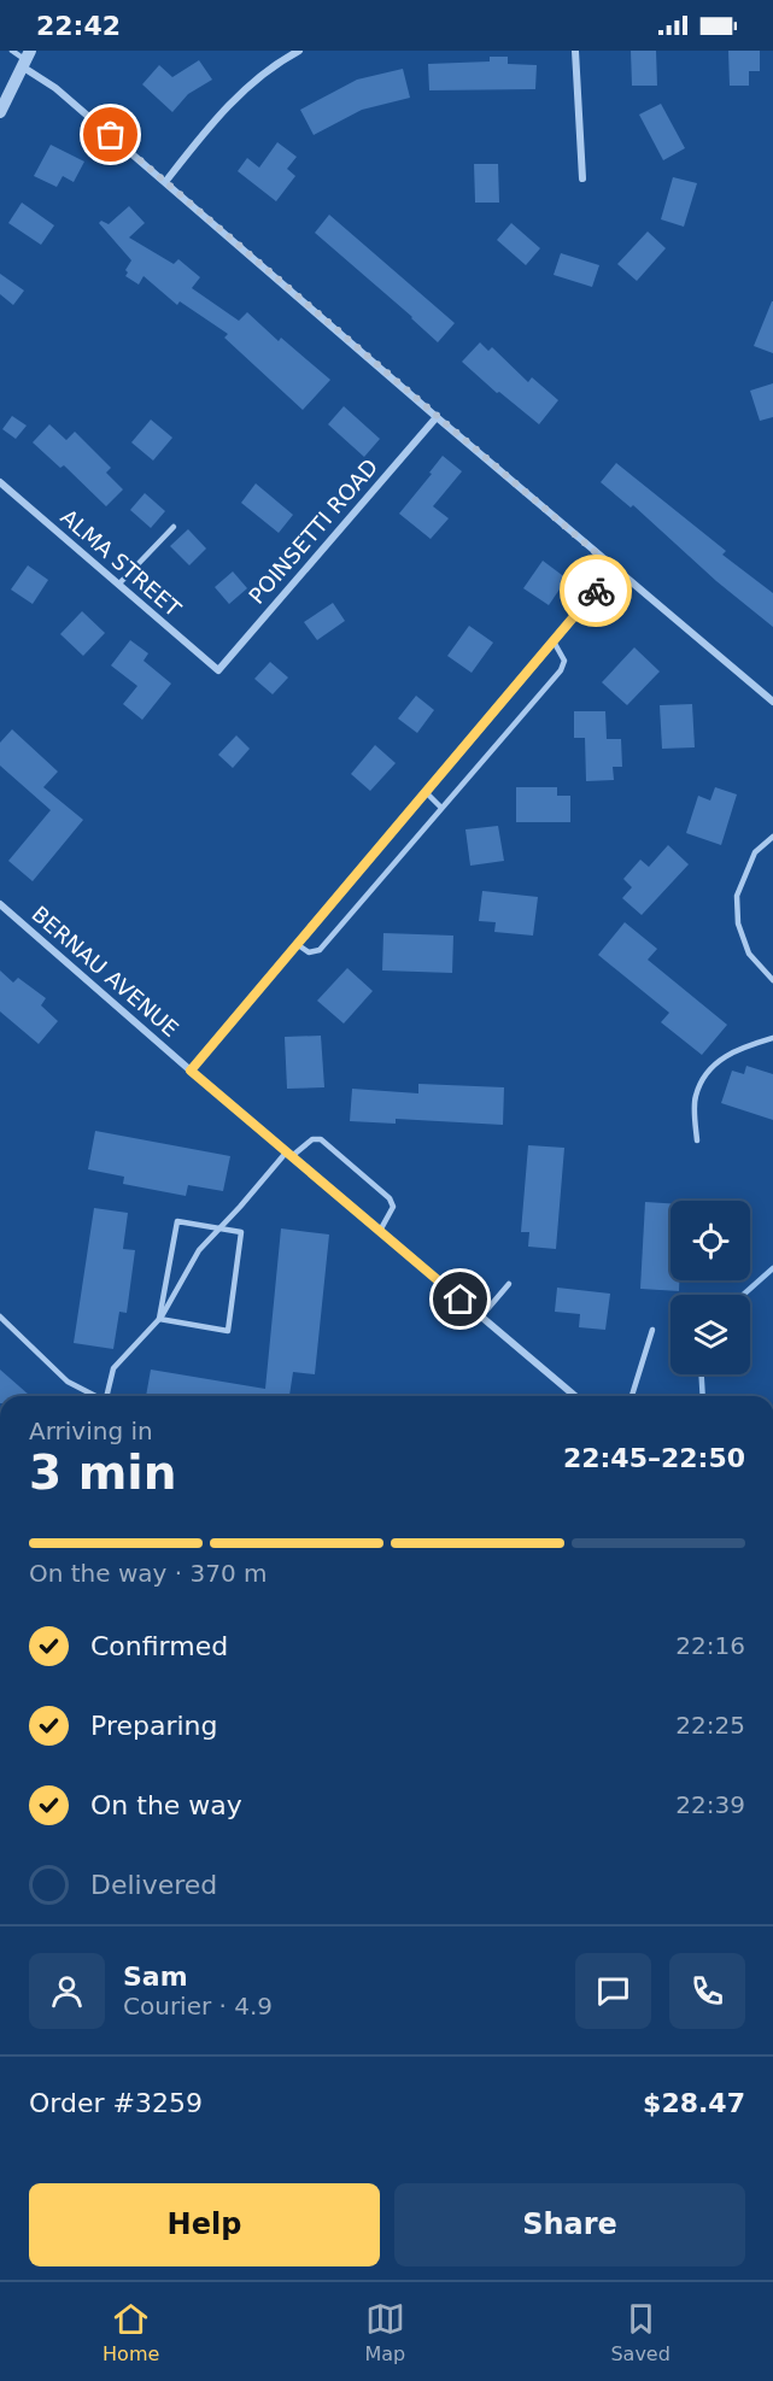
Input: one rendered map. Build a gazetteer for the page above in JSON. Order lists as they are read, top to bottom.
{
  "streets": {
    "street": ["POINSETTI ROAD", "ALMA STREET", "BERNAU AVENUE"]
  },
  "crossings": [
    ["POINSETTI ROAD", "ALMA STREET"]
  ],
  "page": {
    "status": "22:42",
    "heading": ["3 min", "Arriving in", "22:45–22:50"],
    "panel": [
      "Sam",
      "Courier · 4.9",
      "Order #3259",
      "$28.47"
    ],
    "bar": "On the way · 370 m",
    "list": [
      ["Confirmed", "22:16"],
      ["Preparing", "22:25"],
      ["On the way", "22:39"],
      "Delivered"
    ],
    "buttons": ["Help", "Share"],
    "tabs": ["Home", "Map", "Saved"]
  }
}
